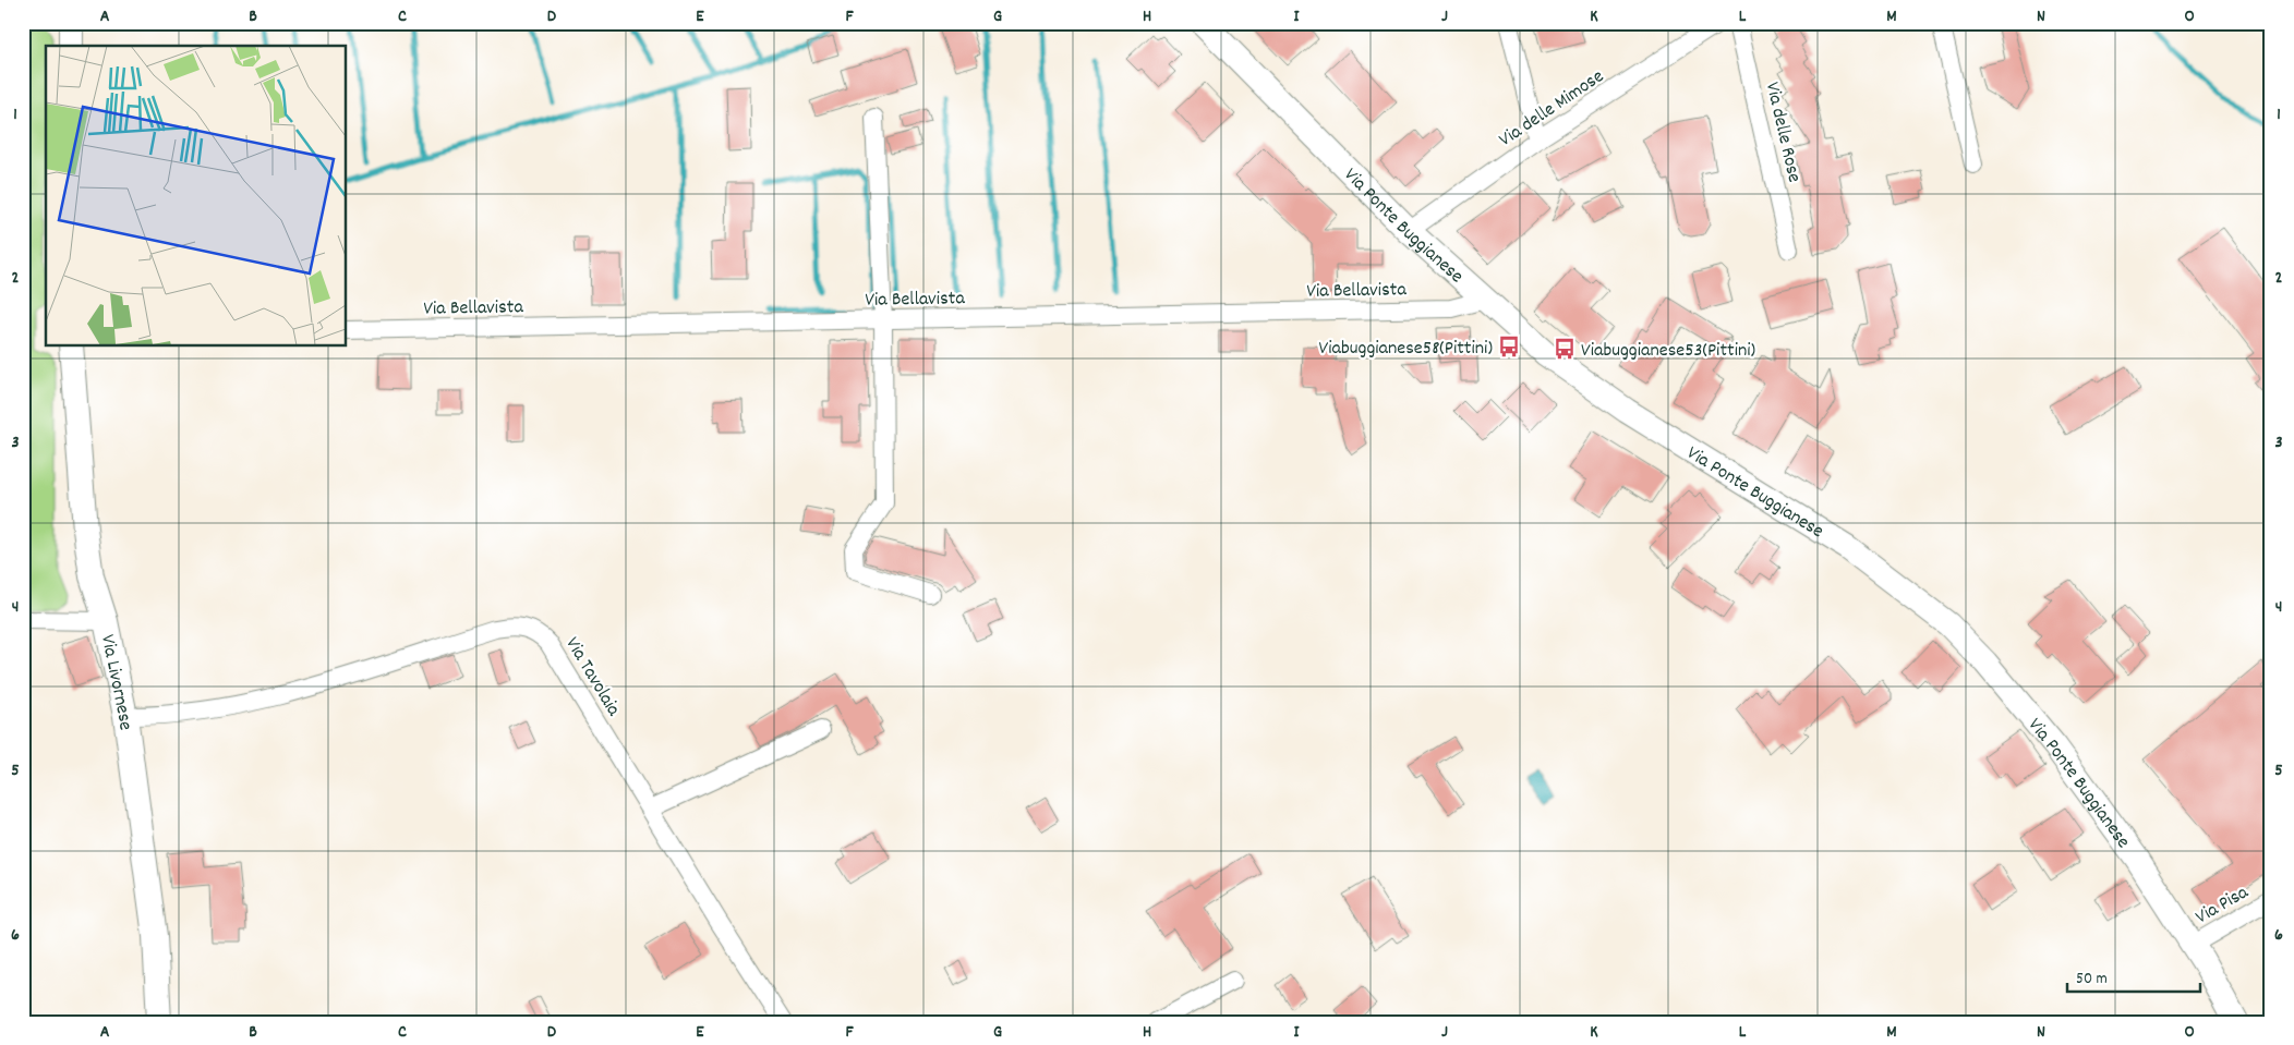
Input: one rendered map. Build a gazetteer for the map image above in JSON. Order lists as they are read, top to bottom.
{
  "streets": {
    "main road": ["Via Ponte Buggianese", "Via Livornese"],
    "street": [
      "Via delle Mimose",
      "Via delle Rose",
      "Via Bellavista",
      "Via Tavolaia",
      "Via Pisa"
    ]
  },
  "crossings": [
    ["Via delle Mimose", "Via Ponte Buggianese"],
    ["Via Ponte Buggianese", "Via Bellavista"],
    ["Via Ponte Buggianese", "Via Pisa"],
    ["Via Tavolaia", "Via Livornese"]
  ],
  "places": {
    "bus stop": ["Viabuggianese58(Pittini)", "Viabuggianese53(Pittini)"]
  },
  "scale_bar": "50 m",
  "grid": {
    "columns": [
      "A",
      "B",
      "C",
      "D",
      "E",
      "F",
      "G",
      "H",
      "I",
      "J",
      "K",
      "L",
      "M",
      "N",
      "O"
    ],
    "rows": [
      "1",
      "2",
      "3",
      "4",
      "5",
      "6"
    ]
  }
}
